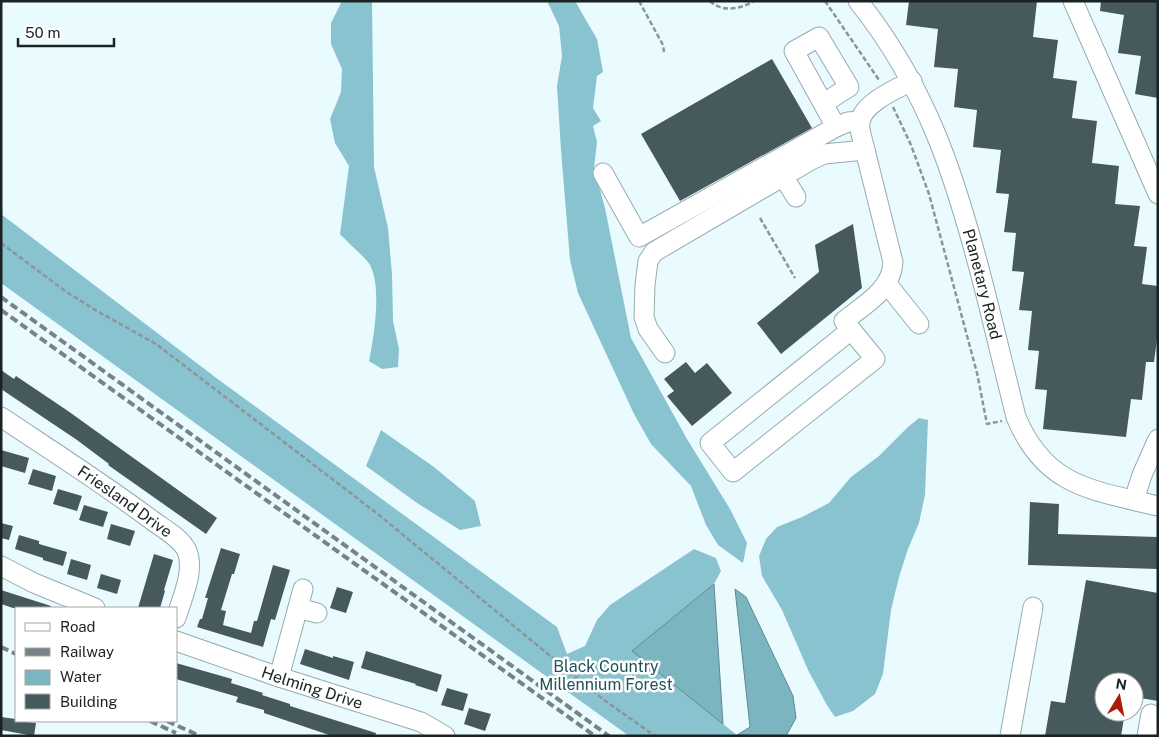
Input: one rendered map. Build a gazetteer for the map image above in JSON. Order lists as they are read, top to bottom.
{
  "streets": {
    "street": ["Planetary Road", "Friesland Drive", "Helming Drive"]
  },
  "parks": ["Black Country Millennium Forest"],
  "legend": [
    "Road",
    "Railway",
    "Water",
    "Building"
  ],
  "scale_bar": "50 m",
  "north": "top"
}
